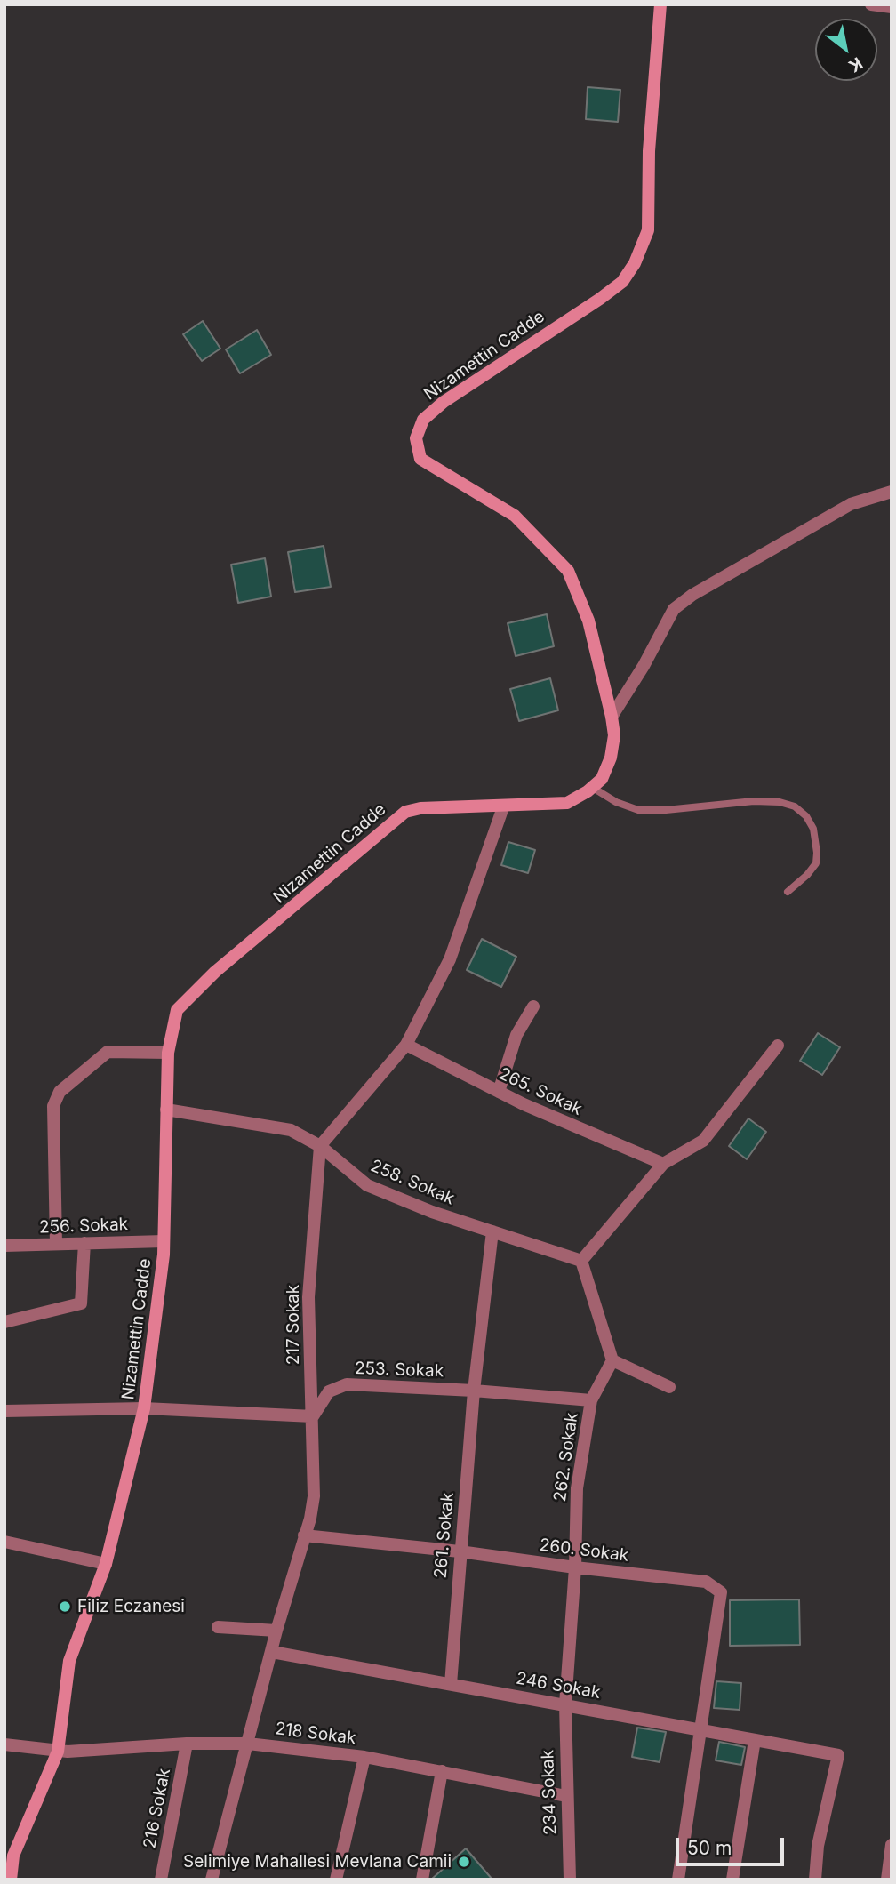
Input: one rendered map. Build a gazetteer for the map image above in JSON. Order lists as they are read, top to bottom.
{
  "streets": {
    "street": [
      "Nizamettin Cadde",
      "265. Sokak",
      "258. Sokak",
      "256. Sokak",
      "217 Sokak",
      "253. Sokak",
      "262. Sokak",
      "261. Sokak",
      "260. Sokak",
      "246 Sokak",
      "218 Sokak",
      "234 Sokak",
      "216 Sokak"
    ]
  },
  "crossings": [
    ["Nizamettin Cadde", "258. Sokak"],
    ["Nizamettin Cadde", "256. Sokak"],
    ["Nizamettin Cadde", "218 Sokak"],
    ["258. Sokak", "217 Sokak"],
    ["258. Sokak", "261. Sokak"],
    ["217 Sokak", "253. Sokak"],
    ["217 Sokak", "260. Sokak"],
    ["217 Sokak", "246 Sokak"],
    ["217 Sokak", "218 Sokak"],
    ["253. Sokak", "262. Sokak"],
    ["253. Sokak", "261. Sokak"],
    ["262. Sokak", "260. Sokak"],
    ["262. Sokak", "246 Sokak"],
    ["262. Sokak", "234 Sokak"],
    ["261. Sokak", "260. Sokak"],
    ["261. Sokak", "246 Sokak"],
    ["260. Sokak", "246 Sokak"],
    ["246 Sokak", "234 Sokak"],
    ["218 Sokak", "234 Sokak"],
    ["218 Sokak", "216 Sokak"]
  ],
  "places": ["Filiz Eczanesi", "Selimiye Mahallesi Mevlana Camii"],
  "scale_bar": "50 m",
  "north": "bottom right"
}
